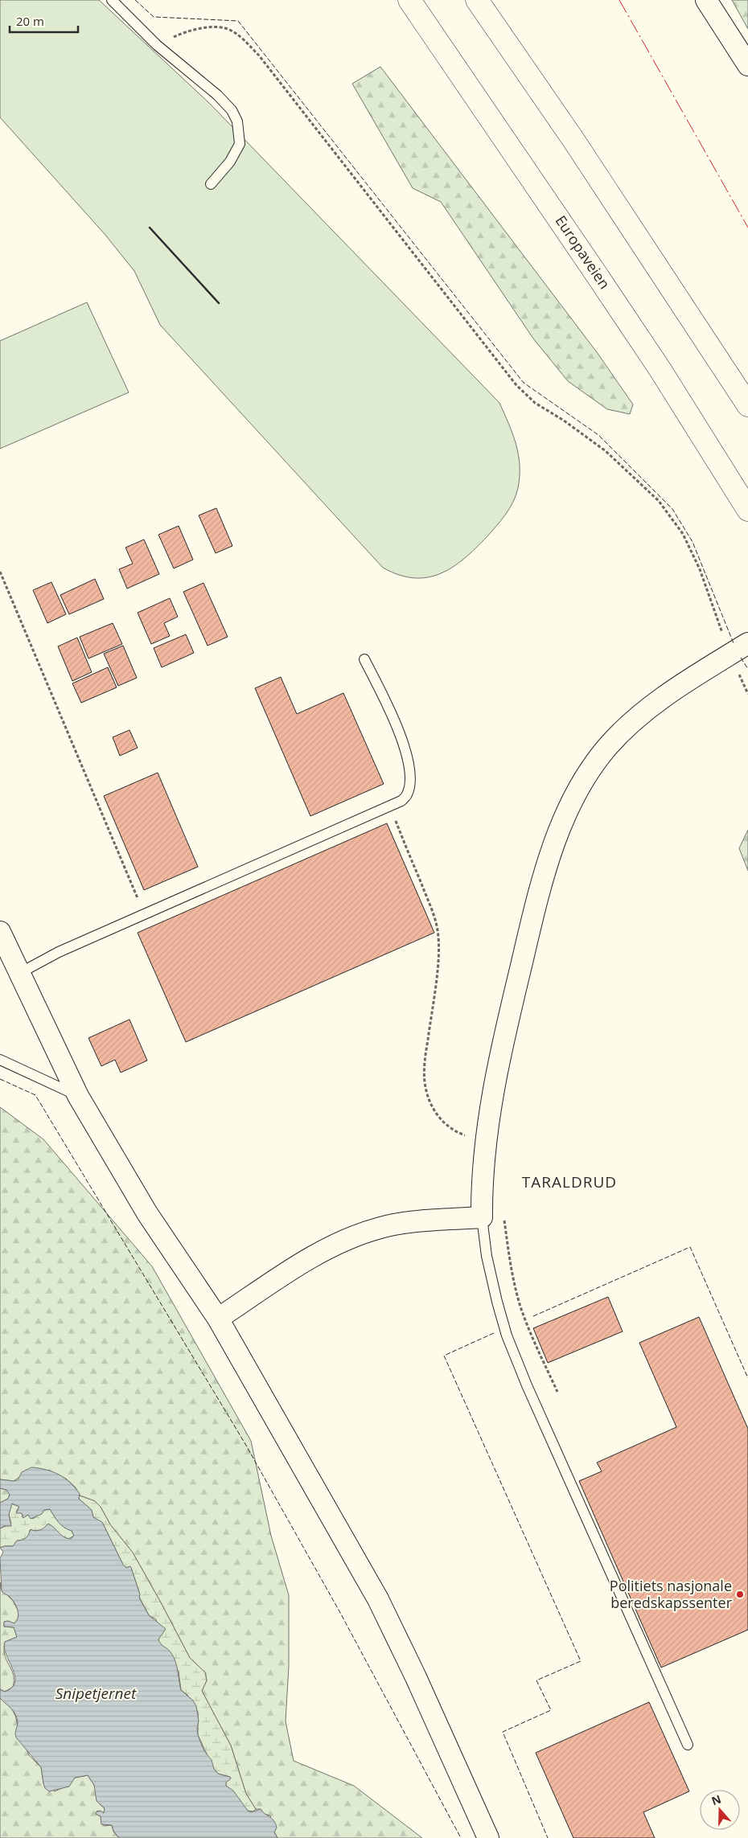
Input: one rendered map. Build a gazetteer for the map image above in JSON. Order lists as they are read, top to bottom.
{
  "streets": {
    "highway": ["Europaveien"]
  },
  "districts": ["TARALDRUD"],
  "water": ["Snipetjernet"],
  "places": ["Politiets nasjonale beredskapssenter"],
  "scale_bar": "20 m",
  "north": "top"
}
